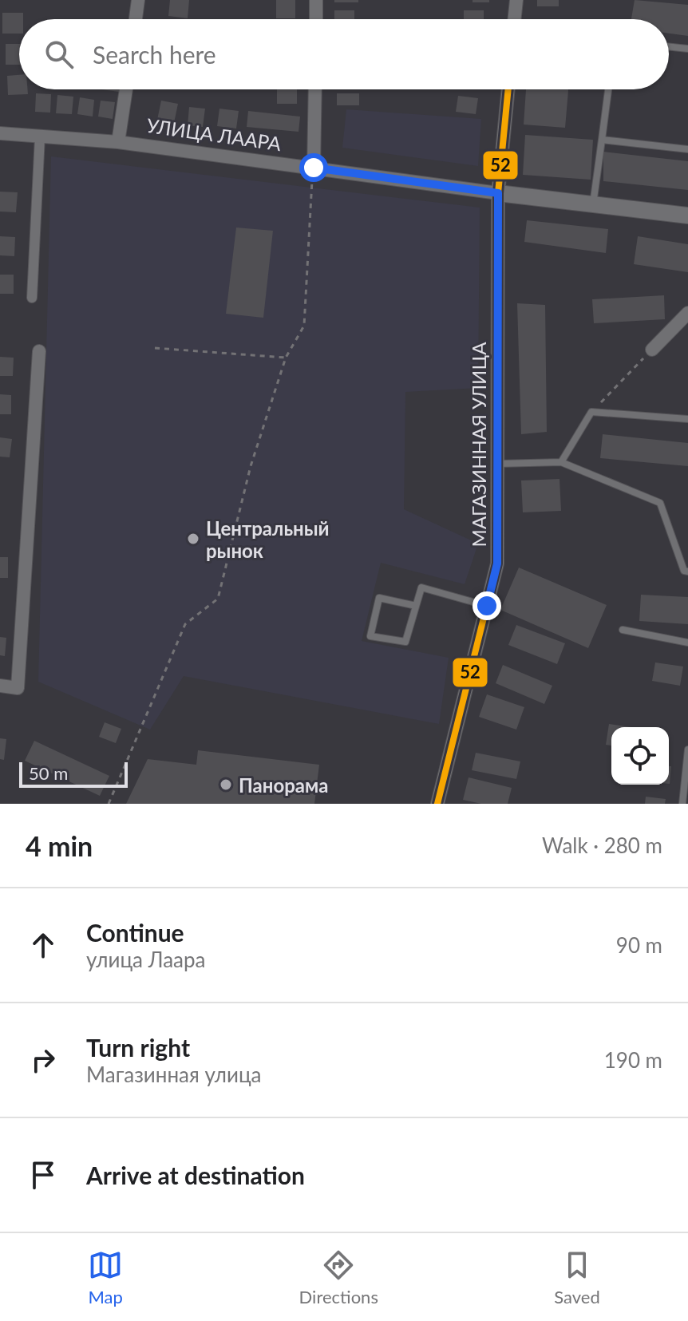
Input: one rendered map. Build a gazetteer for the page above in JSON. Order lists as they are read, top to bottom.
{
  "streets": {
    "street": ["УЛИЦА ЛААРА", "МАГАЗИННАЯ УЛИЦА"]
  },
  "crossings": [
    ["УЛИЦА ЛААРА", "МАГАЗИННАЯ УЛИЦА"]
  ],
  "places": ["Центральный рынок", "Панорама"],
  "lines": ["transit line 52"],
  "scale_bar": "50 m",
  "page": {
    "search": "Search here",
    "scale": "50 m",
    "heading": ["4 min", "Walk · 280 m"],
    "list": [
      ["Continue", "улица Лаара", "90 m"],
      ["Turn right", "Магазинная улица", "190 m"],
      "Arrive at destination"
    ],
    "nav": ["Map", "Directions", "Saved"]
  }
}
